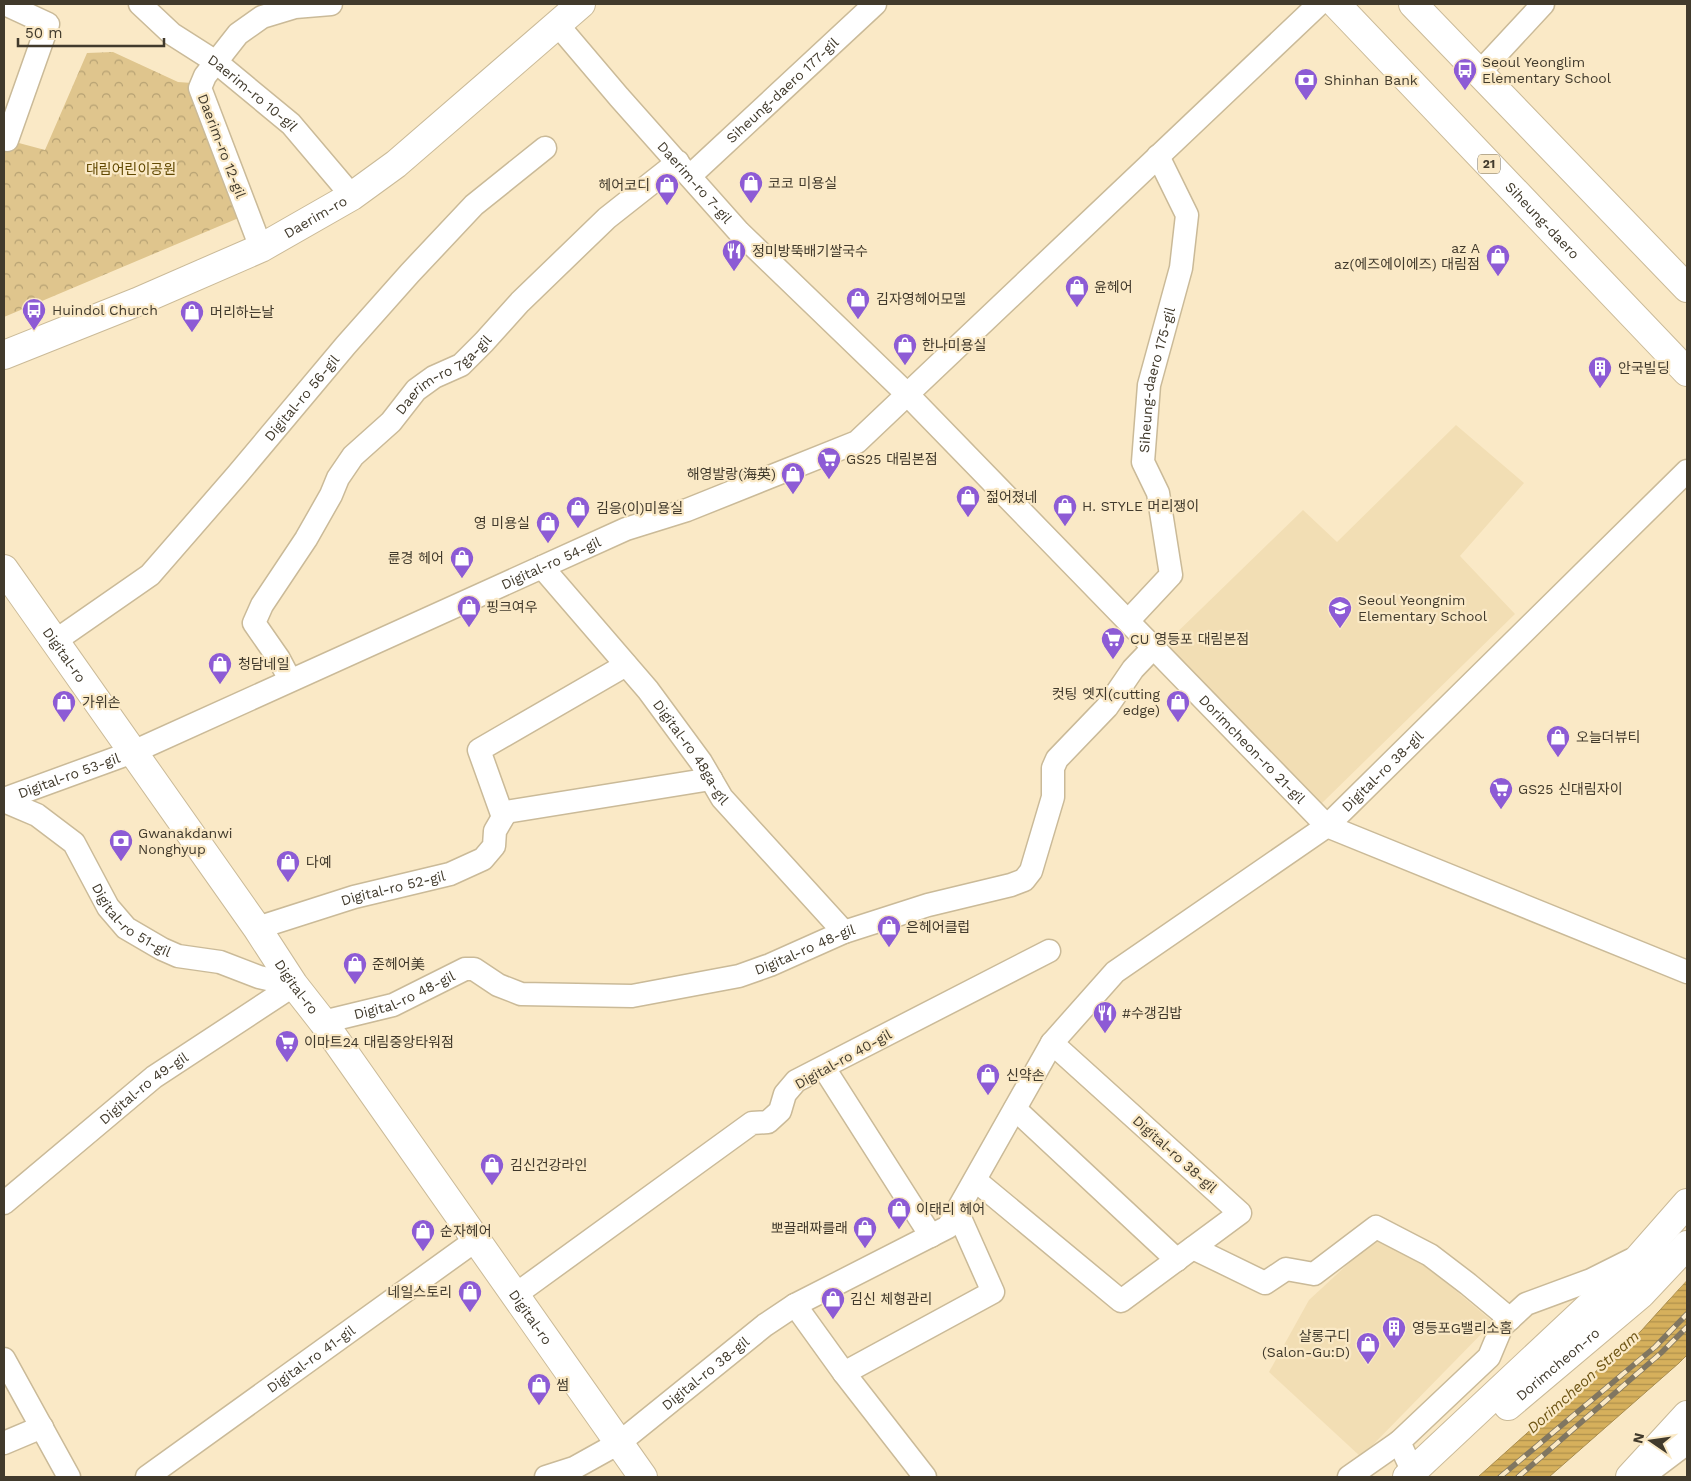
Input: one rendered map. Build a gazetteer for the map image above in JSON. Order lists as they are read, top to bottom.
{
  "streets": {
    "main road": [
      "21",
      "Daerim-ro",
      "Siheung-daero",
      "Digital-ro",
      "Dorimcheon-ro"
    ],
    "street": [
      "Siheung-daero 177-gil",
      "Daerim-ro 10-gil",
      "Daerim-ro 12-gil",
      "Daerim-ro 7-gil",
      "Daerim-ro 7ga-gil",
      "Siheung-daero 175-gil",
      "Digital-ro 56-gil",
      "Digital-ro 54-gil",
      "Dorimcheon-ro 21-gil",
      "Digital-ro 48ga-gil",
      "Digital-ro 38-gil",
      "Digital-ro 53-gil",
      "Digital-ro 52-gil",
      "Digital-ro 51-gil",
      "Digital-ro 48-gil",
      "Digital-ro 40-gil",
      "Digital-ro 49-gil",
      "Digital-ro 41-gil"
    ]
  },
  "crossings": [
    ["Siheung-daero 177-gil", "Daerim-ro 7-gil"],
    ["Siheung-daero 177-gil", "Daerim-ro 7ga-gil"],
    ["Daerim-ro 10-gil", "Daerim-ro 12-gil"],
    ["Daerim-ro 10-gil", "Daerim-ro"],
    ["Daerim-ro 12-gil", "Daerim-ro"],
    ["Daerim-ro 7-gil", "Daerim-ro"],
    ["Daerim-ro 7-gil", "Daerim-ro 7ga-gil"],
    ["Daerim-ro 7-gil", "Digital-ro 54-gil"],
    ["Daerim-ro 7-gil", "Dorimcheon-ro 21-gil"],
    ["Daerim-ro 7ga-gil", "Digital-ro 54-gil"],
    ["Siheung-daero 175-gil", "Dorimcheon-ro 21-gil"],
    ["Digital-ro 56-gil", "Digital-ro"],
    ["Digital-ro 54-gil", "Digital-ro"],
    ["Digital-ro 54-gil", "Dorimcheon-ro 21-gil"],
    ["Digital-ro 54-gil", "Digital-ro 48ga-gil"],
    ["Digital-ro 54-gil", "Digital-ro 53-gil"],
    ["Digital-ro", "Digital-ro 38-gil"],
    ["Digital-ro", "Digital-ro 53-gil"],
    ["Digital-ro", "Digital-ro 52-gil"],
    ["Digital-ro", "Digital-ro 51-gil"],
    ["Digital-ro", "Digital-ro 48-gil"],
    ["Digital-ro", "Digital-ro 40-gil"],
    ["Digital-ro", "Digital-ro 49-gil"],
    ["Digital-ro", "Digital-ro 41-gil"],
    ["Dorimcheon-ro 21-gil", "Digital-ro 38-gil"],
    ["Dorimcheon-ro 21-gil", "Digital-ro 48-gil"],
    ["Digital-ro 48ga-gil", "Digital-ro 48-gil"],
    ["Digital-ro 53-gil", "Digital-ro 51-gil"],
    ["Digital-ro 51-gil", "Digital-ro 49-gil"]
  ],
  "water": ["Dorimcheon Stream"],
  "parks": ["대림어린이공원"],
  "places": {
    "bus stop": ["Seoul Yeonglim Elementary School", "Huindol Church"],
    "bank": ["Shinhan Bank", "Gwanakdanwi Nonghyup"],
    "shop": [
      "코코 미용실",
      "헤어코디",
      "az A az(에즈에이에즈) 대림점",
      "윤헤어",
      "김자영헤어모델",
      "머리하는날",
      "한나미용실",
      "해영발랑(海英)",
      "젊어졌네",
      "H. STYLE 머리쟁이",
      "김응(이)미용실",
      "영 미용실",
      "륜경 헤어",
      "핑크여우",
      "청담네일",
      "가위손",
      "컷팅 엣지(cutting edge)",
      "오늘더뷰티",
      "다예",
      "은헤어클럽",
      "준헤어美",
      "신약손",
      "김신건강라인",
      "이태리 헤어",
      "뽀끌래짜를래",
      "순자헤어",
      "네일스토리",
      "김신 체형관리",
      "살롱구디 (Salon-Gu:D)",
      "썸"
    ],
    "restaurant": ["정미방뚝배기쌀국수", "#수갱김밥"],
    "building": ["안국빌딩", "영등포G밸리소홈"],
    "supermarket": [
      "GS25 대림본점",
      "CU 영등포 대림본점",
      "GS25 신대림자이",
      "이마트24 대림중앙타워점"
    ],
    "school or university": ["Seoul Yeongnim Elementary School"]
  },
  "scale_bar": "50 m",
  "north": "left"
}
